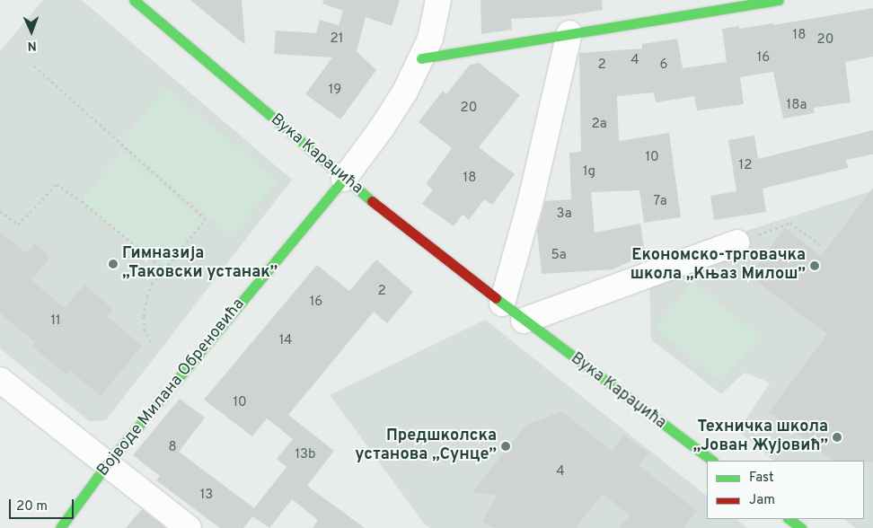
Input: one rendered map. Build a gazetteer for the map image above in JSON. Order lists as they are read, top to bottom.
{
  "streets": {
    "street": ["Вука Караџића", "Војводе Милана Обреновића"]
  },
  "crossings": [
    ["Вука Караџића", "Војводе Милана Обреновића"]
  ],
  "places": [
    "Гимназија „Таковски устанак”",
    "Економско-трговачка школа „Књаз Милош”",
    "Техничка школа „Јован Жујовић”",
    "Предшколска установа „Сунце”"
  ],
  "house_numbers": [
    "18",
    "21",
    "20",
    "16",
    "4",
    "2",
    "6",
    "19",
    "18a",
    "20",
    "2a",
    "10",
    "12",
    "1g",
    "18",
    "7a",
    "3a",
    "5a",
    "2",
    "16",
    "11",
    "14",
    "10",
    "8",
    "13b",
    "4",
    "13"
  ],
  "legend": ["Fast", "Jam"],
  "scale_bar": "20 m",
  "north": "bottom"
}
